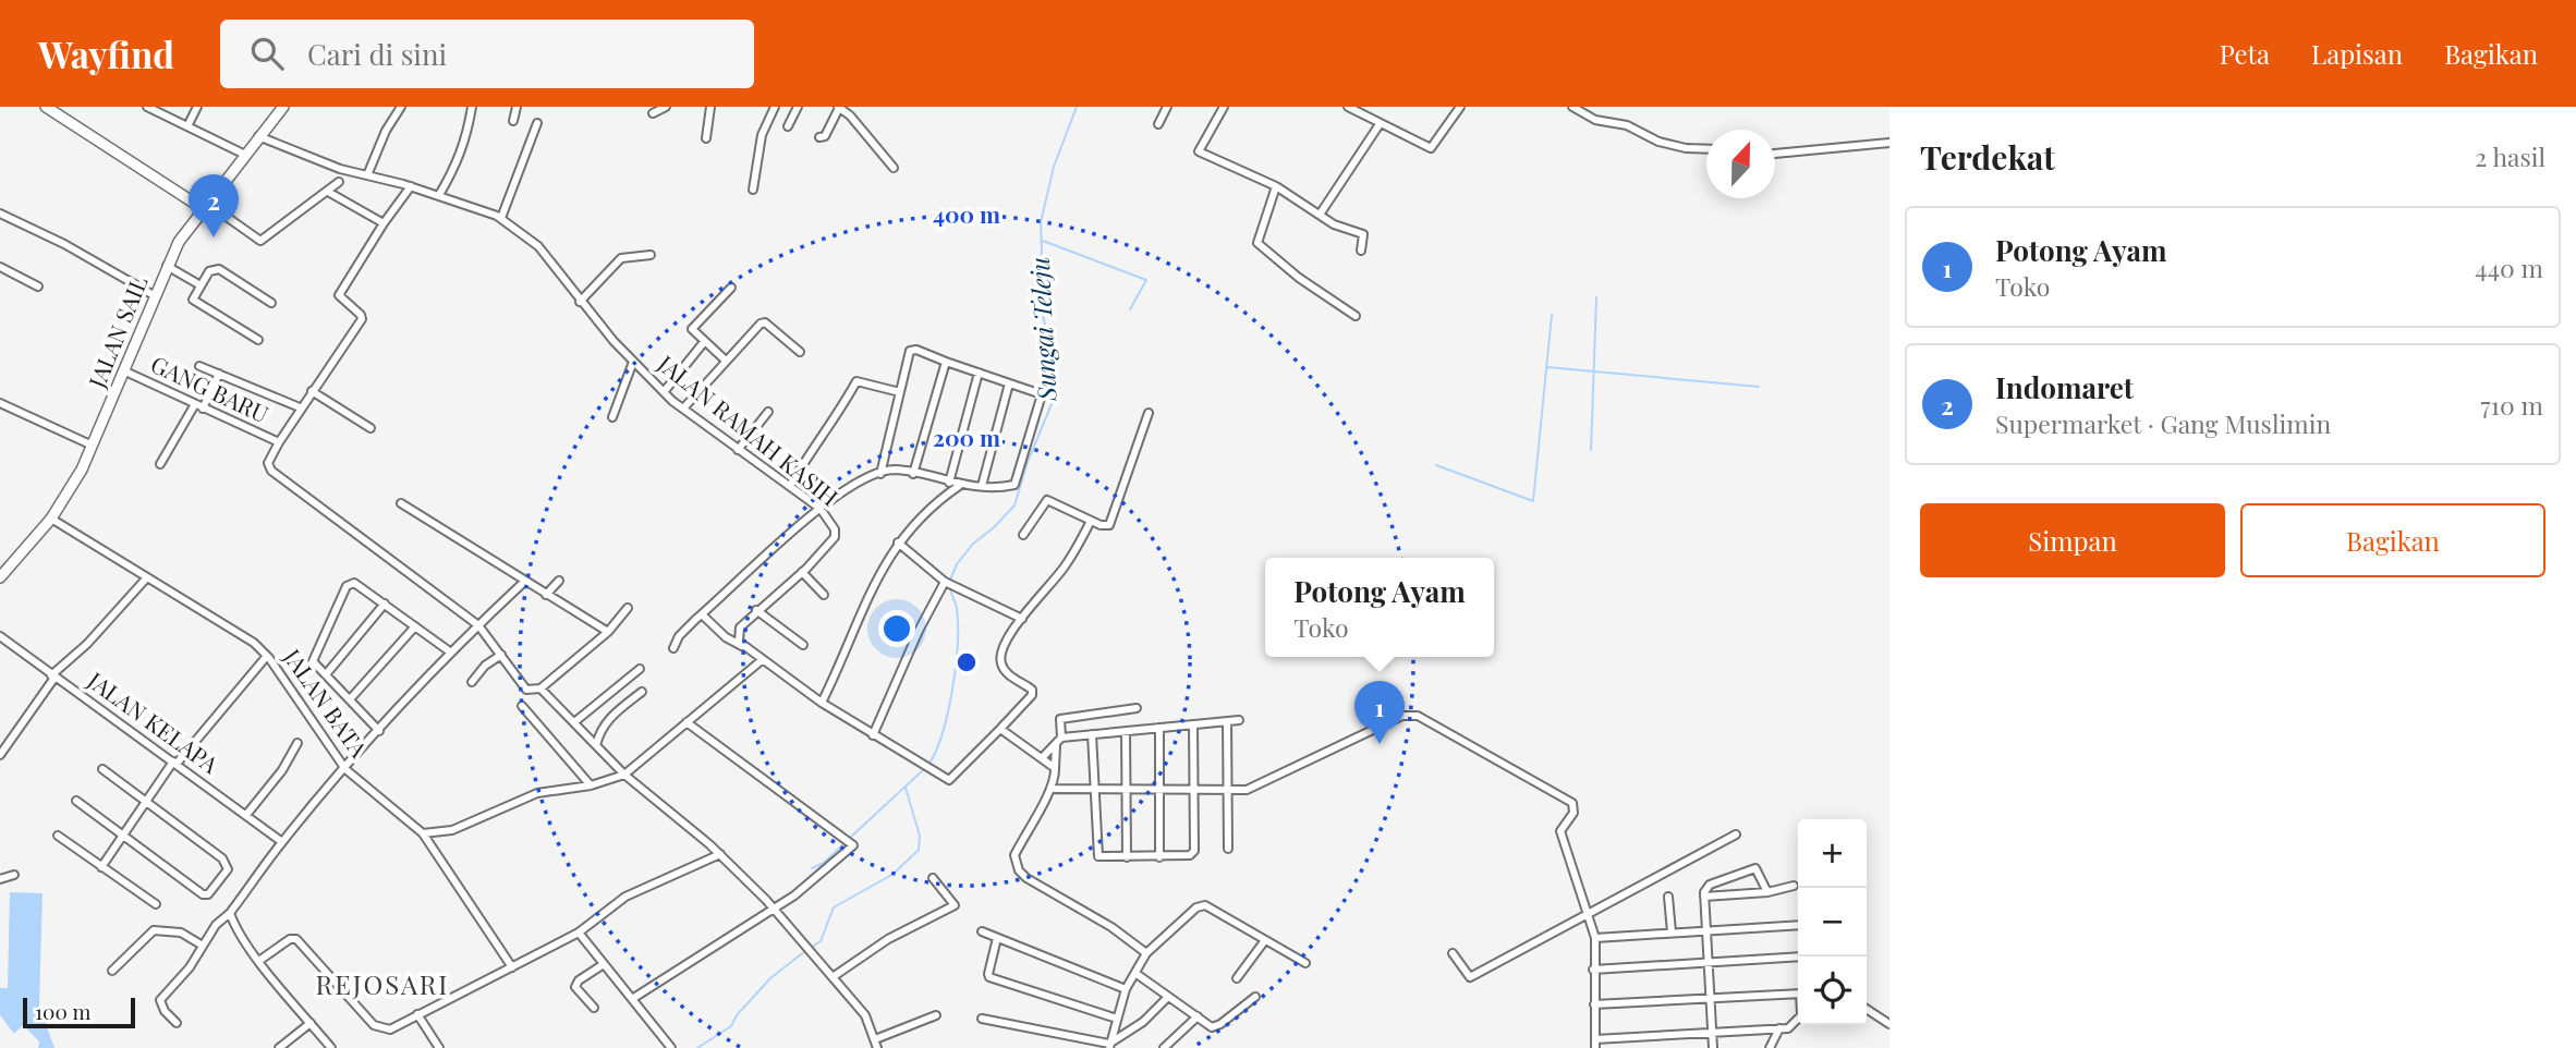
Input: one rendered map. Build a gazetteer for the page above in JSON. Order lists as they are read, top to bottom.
{
  "streets": {
    "street": [
      "JALAN SAIL",
      "GANG BARU",
      "JALAN RAMAH KASIH",
      "JALAN BATA",
      "JALAN KELAPA"
    ]
  },
  "crossings": [
    ["JALAN SAIL", "GANG BARU"],
    ["JALAN SAIL", "JALAN RAMAH KASIH"],
    ["JALAN SAIL", "JALAN BATA"]
  ],
  "districts": ["REJOSARI"],
  "water": ["Sungai Teleju"],
  "scale_bar": "100 m",
  "north": "top",
  "page": {
    "header": "Wayfind",
    "search": "Cari di sini",
    "nav": ["Peta", "Lapisan", "Bagikan"],
    "heading": ["Terdekat", "2 hasil"],
    "pins": ["2", "1"],
    "list": [
      {
        "mark": "1",
        "name": "Potong Ayam",
        "note": "Toko",
        "value": "440 m"
      },
      {
        "mark": "2",
        "name": "Indomaret",
        "note": "Supermarket · Gang Muslimin",
        "value": "710 m"
      }
    ],
    "buttons": ["Simpan", "Bagikan"],
    "popup": ["Potong Ayam", "Toko"],
    "map_buttons": ["+", "−"],
    "scale": "100 m"
  },
  "rings": ["400 m", "200 m"]
}
